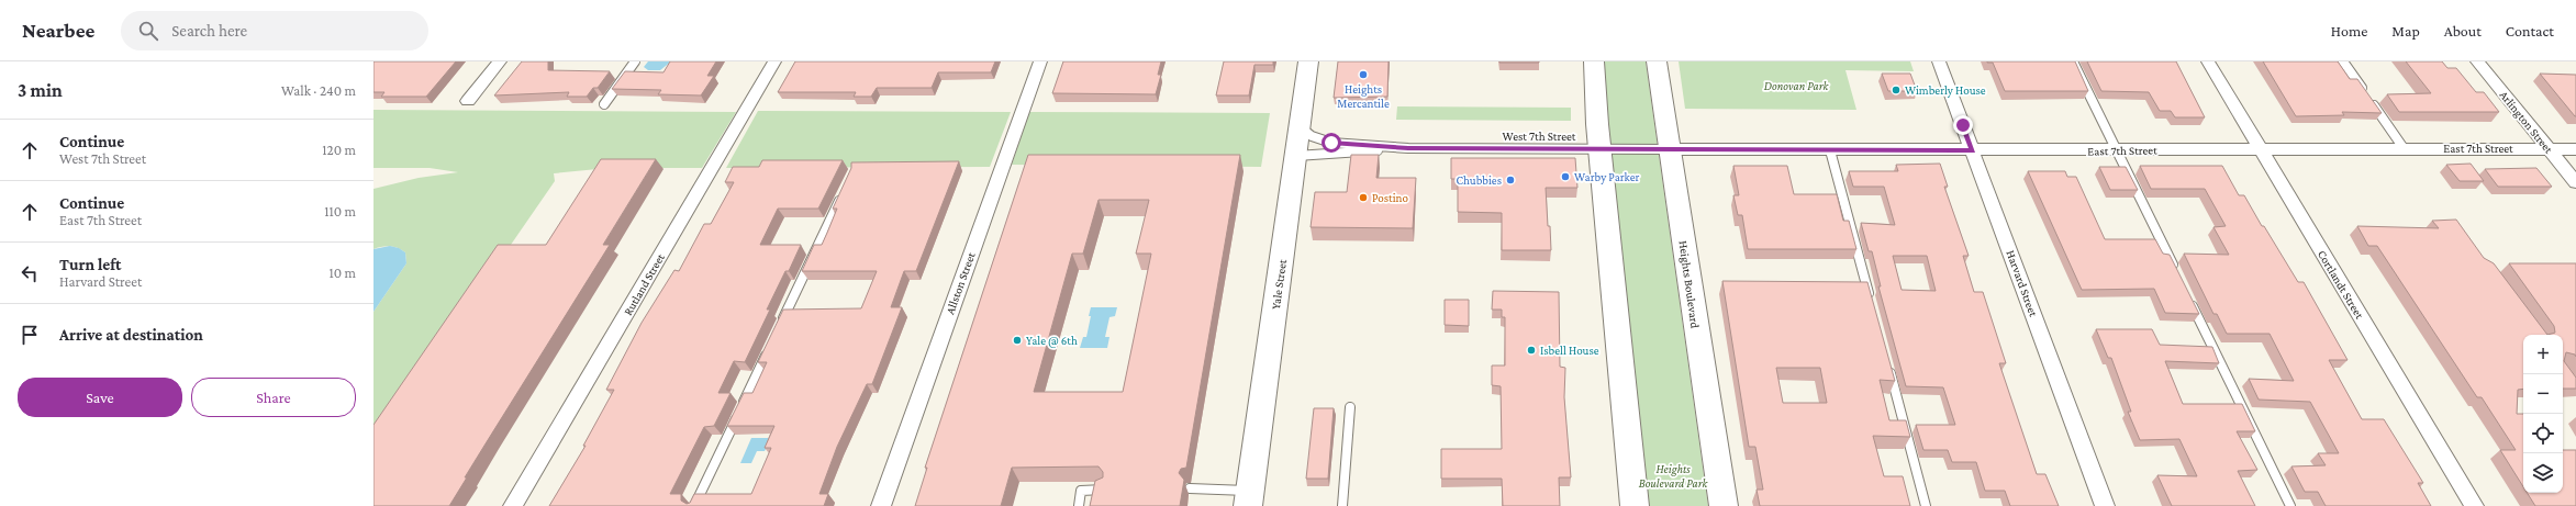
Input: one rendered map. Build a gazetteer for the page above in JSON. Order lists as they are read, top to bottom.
{
  "streets": {
    "main road": ["Yale Street", "Heights Boulevard"],
    "street": [
      "Arlington Street",
      "East 7th Street",
      "Allston Street",
      "Harvard Street",
      "Rutland Street",
      "Cortlandt Street"
    ],
    "lane": ["West 7th Street"]
  },
  "crossings": [
    ["Arlington Street", "East 7th Street"],
    ["West 7th Street", "East 7th Street"],
    ["West 7th Street", "Yale Street"],
    ["West 7th Street", "Heights Boulevard"],
    ["East 7th Street", "Harvard Street"],
    ["East 7th Street", "Heights Boulevard"],
    ["East 7th Street", "Cortlandt Street"]
  ],
  "parks": ["Donovan Park", "Heights Boulevard Park"],
  "places": [
    "Heights Mercantile",
    "Wimberly House",
    "Warby Parker",
    "Chubbies",
    "Postino",
    "Yale @ 6th",
    "Isbell House"
  ],
  "page": {
    "header": "Nearbee",
    "search": "Search here",
    "nav": [
      "Home",
      "Map",
      "About",
      "Contact"
    ],
    "heading": ["3 min", "Walk · 240 m"],
    "list": [
      ["Continue", "West 7th Street", "120 m"],
      ["Continue", "East 7th Street", "110 m"],
      ["Turn left", "Harvard Street", "10 m"],
      "Arrive at destination"
    ],
    "map_buttons": ["+", "−"],
    "buttons": ["Save", "Share"]
  }
}
